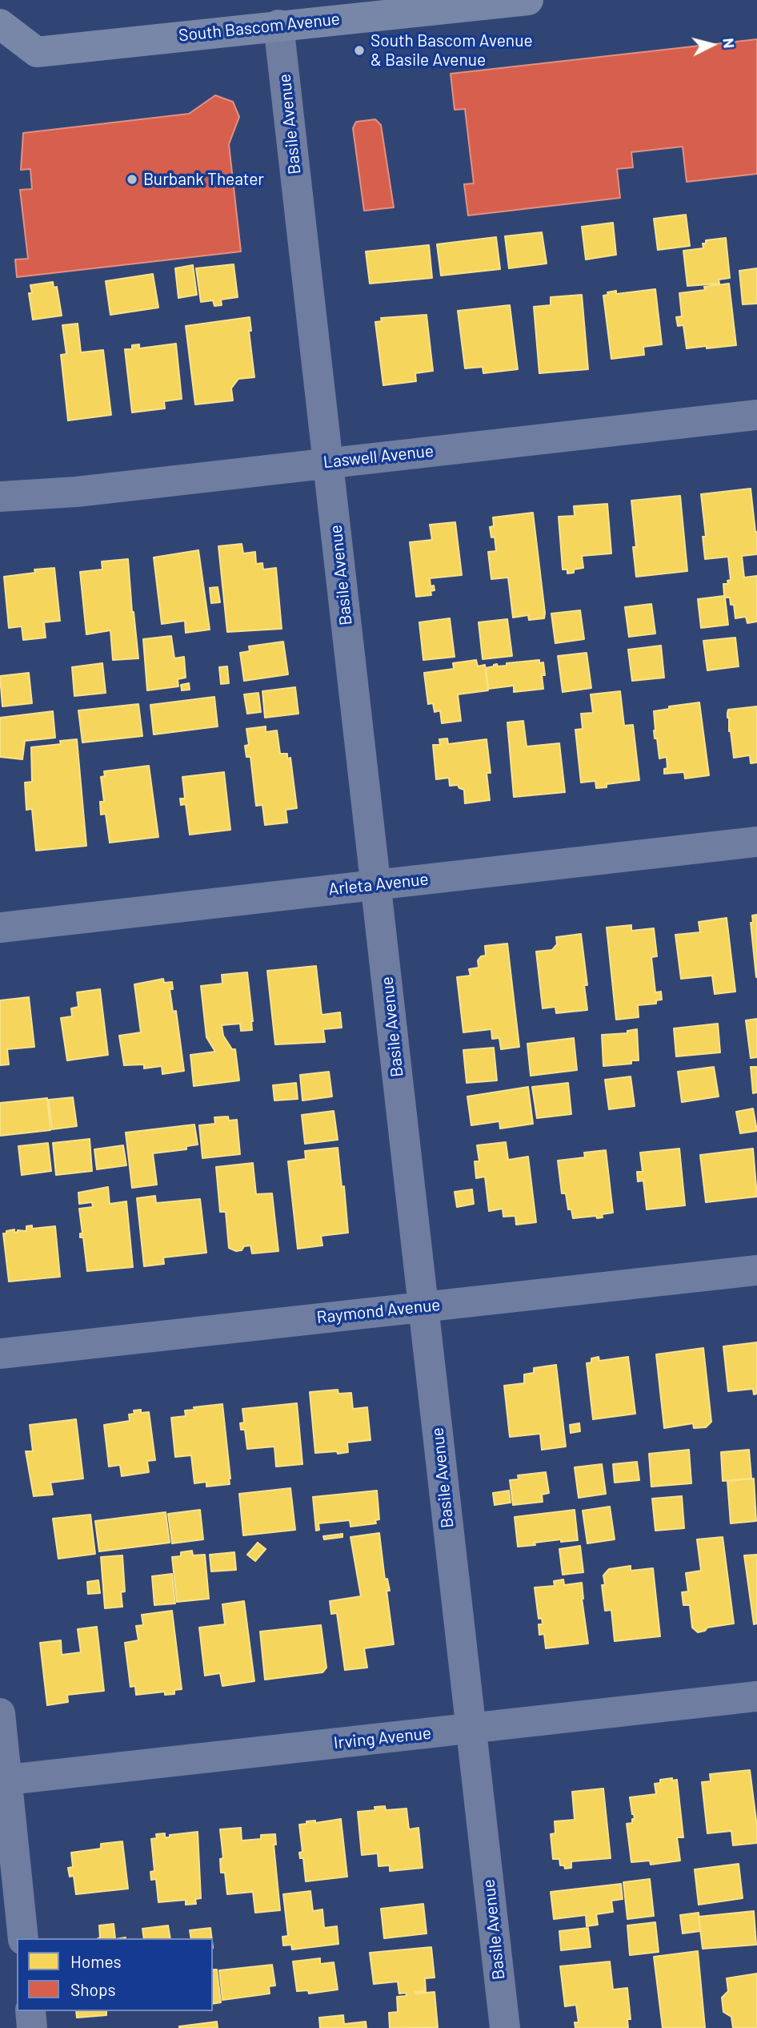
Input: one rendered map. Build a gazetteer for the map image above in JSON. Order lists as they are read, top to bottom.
{
  "streets": {
    "main road": ["South Bascom Avenue"],
    "street": [
      "Basile Avenue",
      "Laswell Avenue",
      "Arleta Avenue",
      "Raymond Avenue",
      "Irving Avenue"
    ]
  },
  "crossings": [
    ["South Bascom Avenue", "Basile Avenue"],
    ["Basile Avenue", "Laswell Avenue"],
    ["Basile Avenue", "Arleta Avenue"],
    ["Basile Avenue", "Raymond Avenue"],
    ["Basile Avenue", "Irving Avenue"]
  ],
  "places": ["South Bascom Avenue & Basile Avenue", "Burbank Theater"],
  "legend": ["Homes", "Shops"],
  "north": "right"
}
